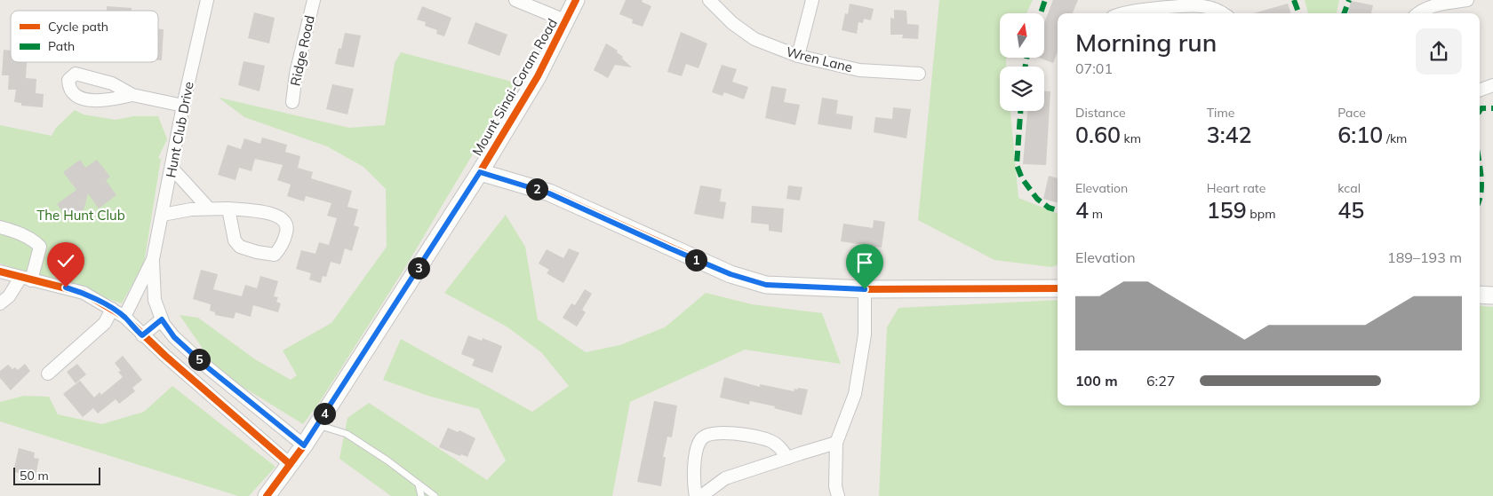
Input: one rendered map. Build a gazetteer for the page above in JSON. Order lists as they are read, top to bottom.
{
  "streets": {
    "street": [
      "Ridge Road",
      "Wren Lane",
      "Mount Sinai-Coram Road",
      "Hunt Club Drive"
    ]
  },
  "crossings": [
    ["Mount Sinai-Coram Road", "Hunt Club Drive"]
  ],
  "parks": ["The Hunt Club"],
  "legend": ["Cycle path", "Path"],
  "scale_bar": "50 m",
  "north": "top",
  "page": {
    "heading": ["Morning run", "07:01"],
    "stats": [
      ["Distance", "0.60 km"],
      ["Time", "3:42"],
      ["Pace", "6:10 /km"],
      ["Elevation", "4 m"],
      ["Heart rate", "159 bpm"],
      ["kcal", "45"]
    ],
    "pins": [
      "2",
      "1",
      "3",
      "5",
      "4"
    ],
    "chart": ["Elevation", "189–193 m"],
    "list": [
      {
        "name": "100 m",
        "note": "6:27"
      }
    ],
    "scale": "50 m"
  }
}
